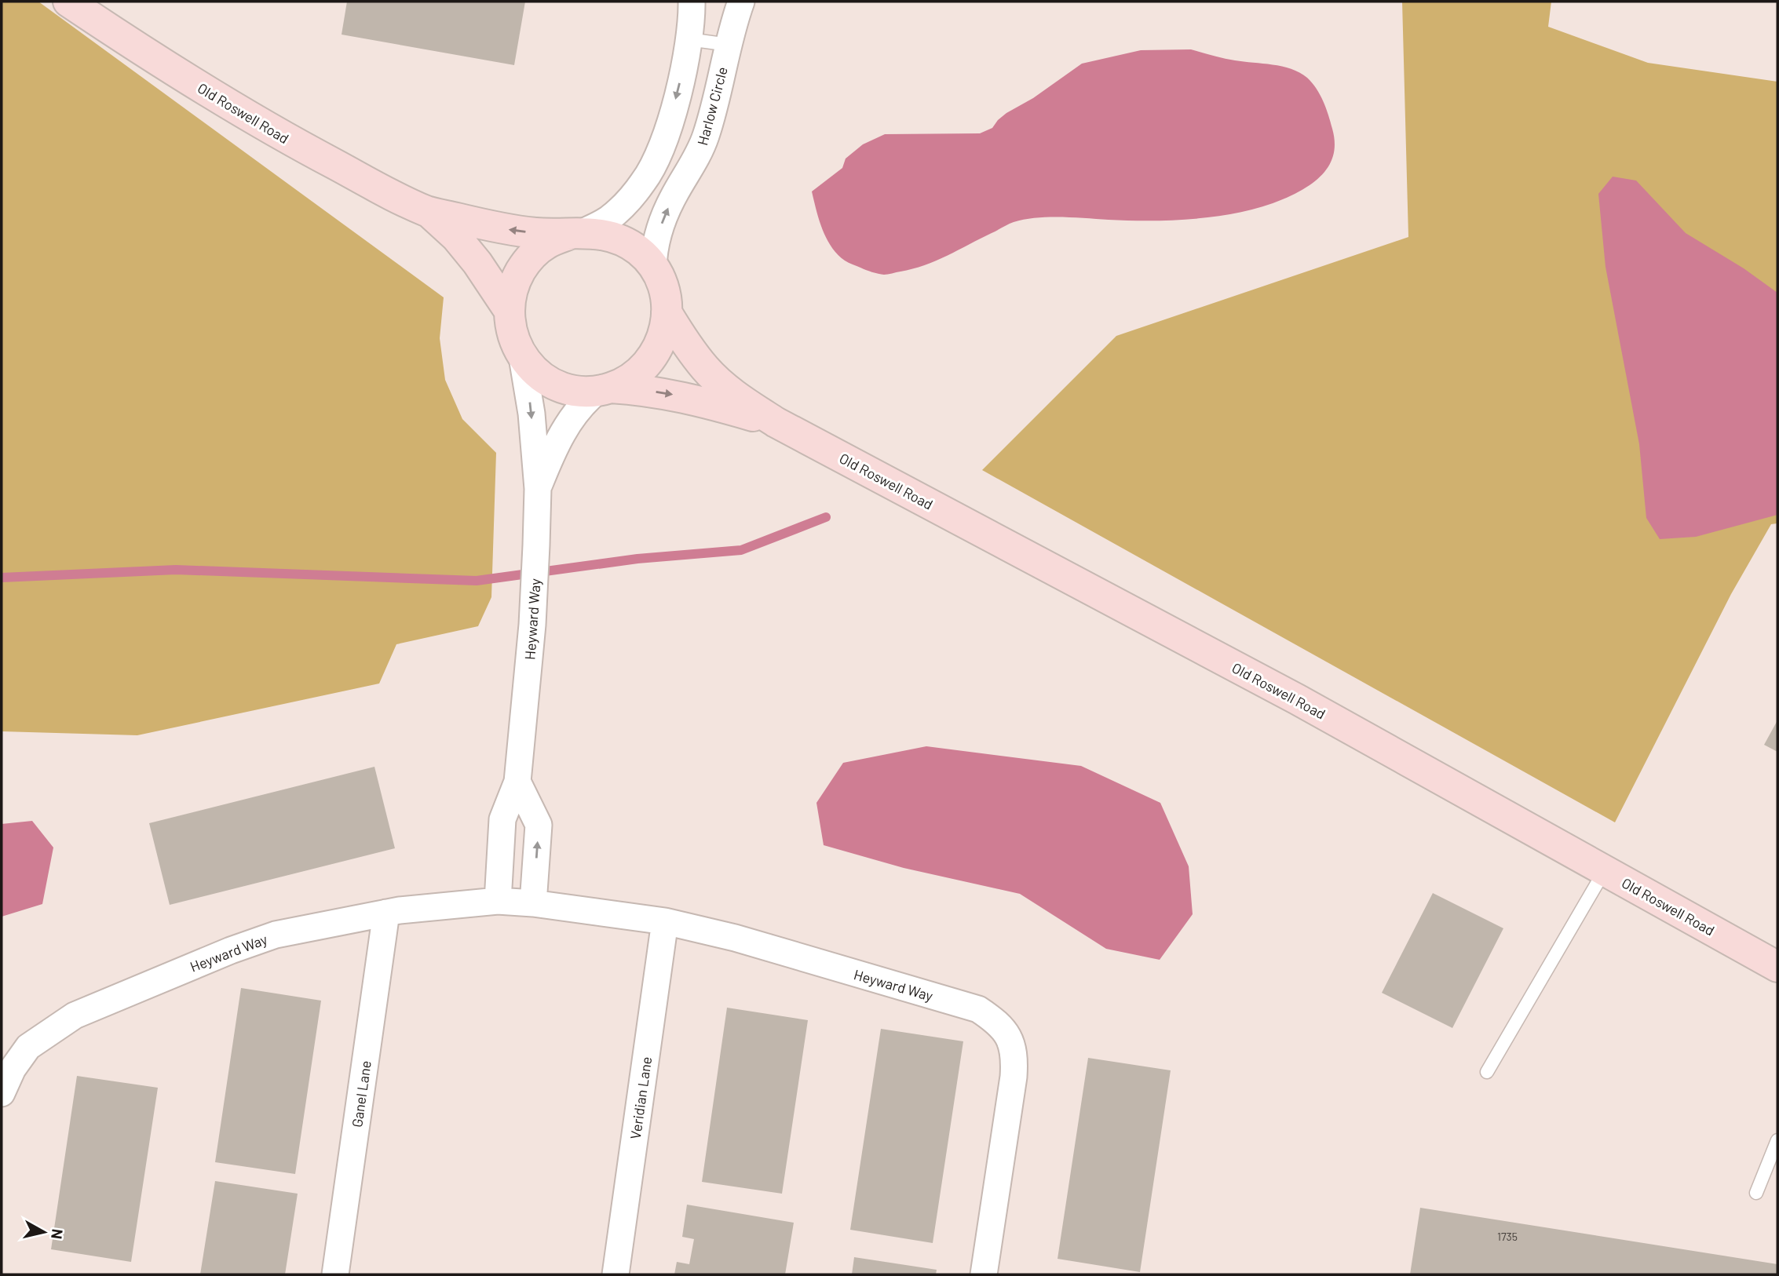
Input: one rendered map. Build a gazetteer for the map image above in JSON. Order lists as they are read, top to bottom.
{
  "streets": {
    "street": [
      "Harlow Circle",
      "Old Roswell Road",
      "Heyward Way",
      "Ganel Lane",
      "Veridian Lane"
    ]
  },
  "crossings": [
    ["Harlow Circle", "Old Roswell Road"],
    ["Harlow Circle", "Heyward Way"],
    ["Old Roswell Road", "Heyward Way"],
    ["Heyward Way", "Ganel Lane"],
    ["Heyward Way", "Veridian Lane"]
  ],
  "house_numbers": ["1735"],
  "north": "right"
}
